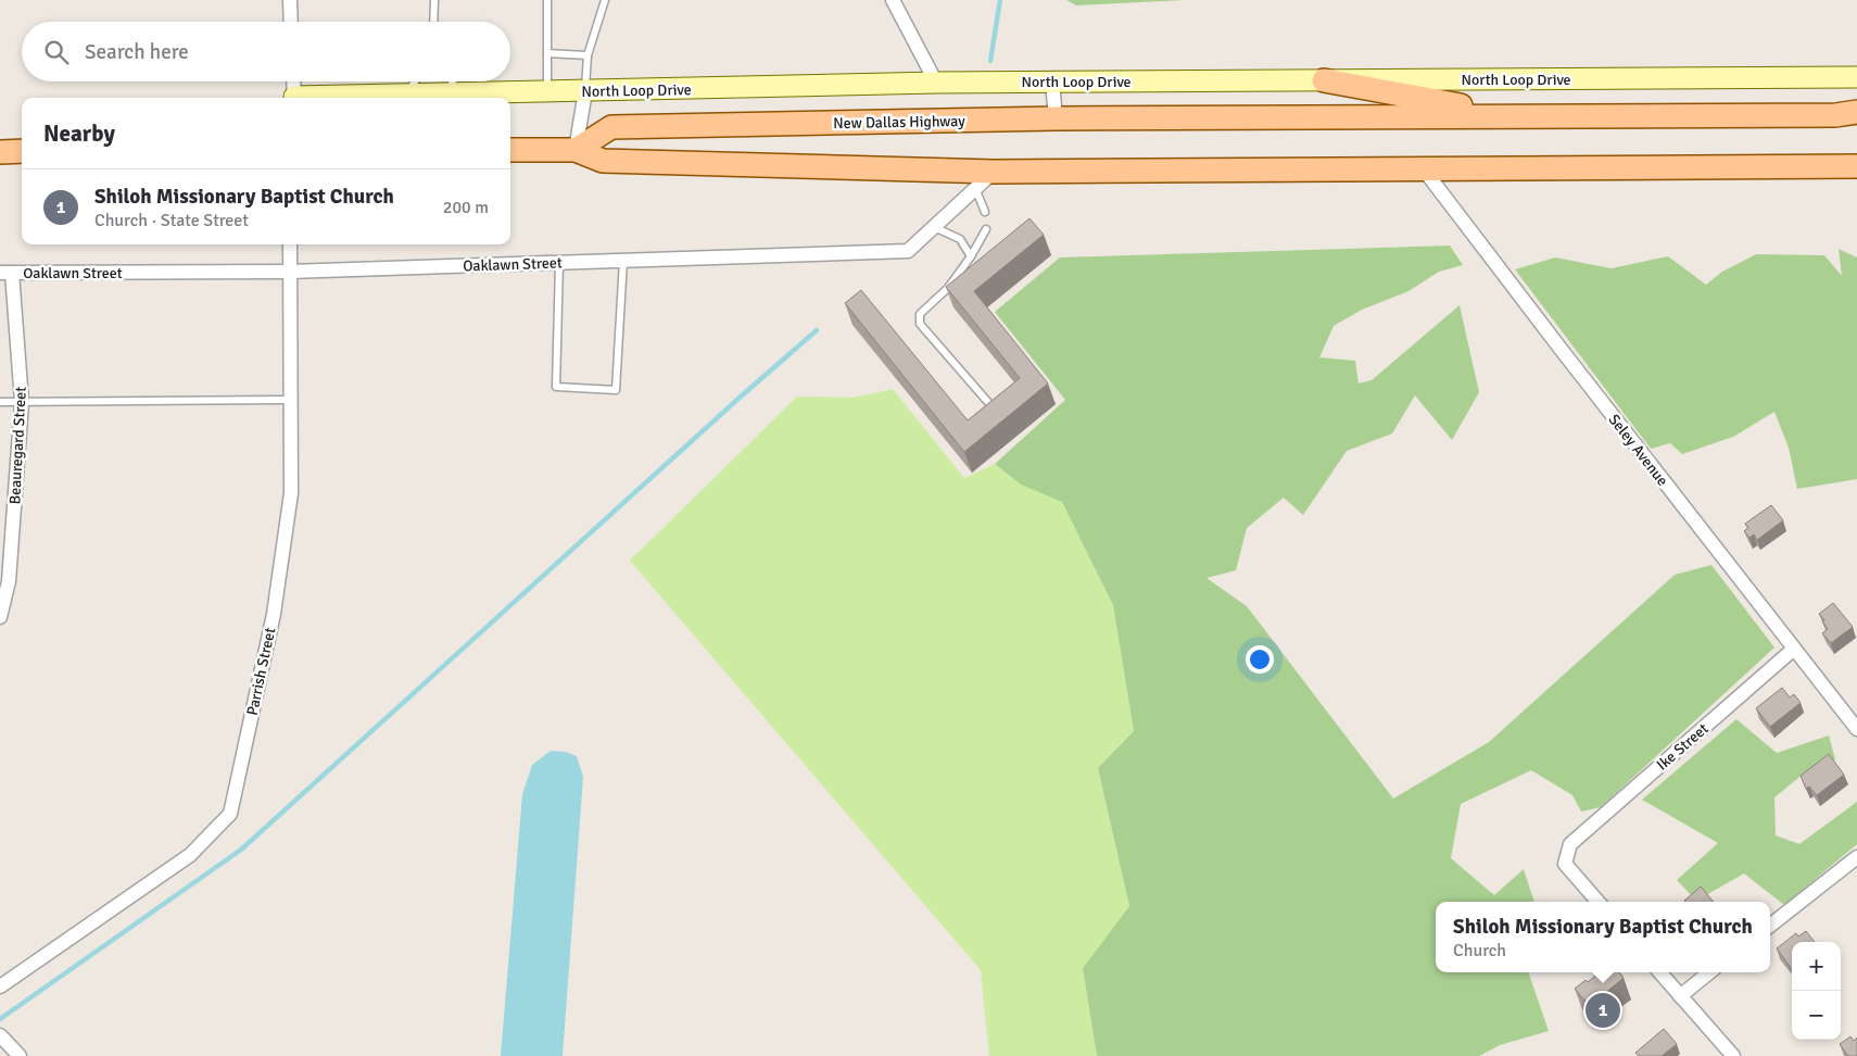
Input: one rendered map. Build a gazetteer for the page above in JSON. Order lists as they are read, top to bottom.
{
  "streets": {
    "main road": ["New Dallas Highway"],
    "street": [
      "North Loop Drive",
      "Oaklawn Street",
      "Beauregard Street",
      "Seley Avenue",
      "Parrish Street",
      "Ike Street"
    ]
  },
  "crossings": [
    ["Oaklawn Street", "Beauregard Street"],
    ["Oaklawn Street", "Parrish Street"],
    ["Seley Avenue", "Ike Street"]
  ],
  "page": {
    "search": "Search here",
    "heading": "Nearby",
    "list": [
      {
        "mark": "1",
        "name": "Shiloh Missionary Baptist Church",
        "note": "Church · State Street",
        "value": "200 m"
      }
    ],
    "popup": ["Shiloh Missionary Baptist Church", "Church"],
    "map_buttons": ["+", "−"],
    "pins": "1"
  }
}
